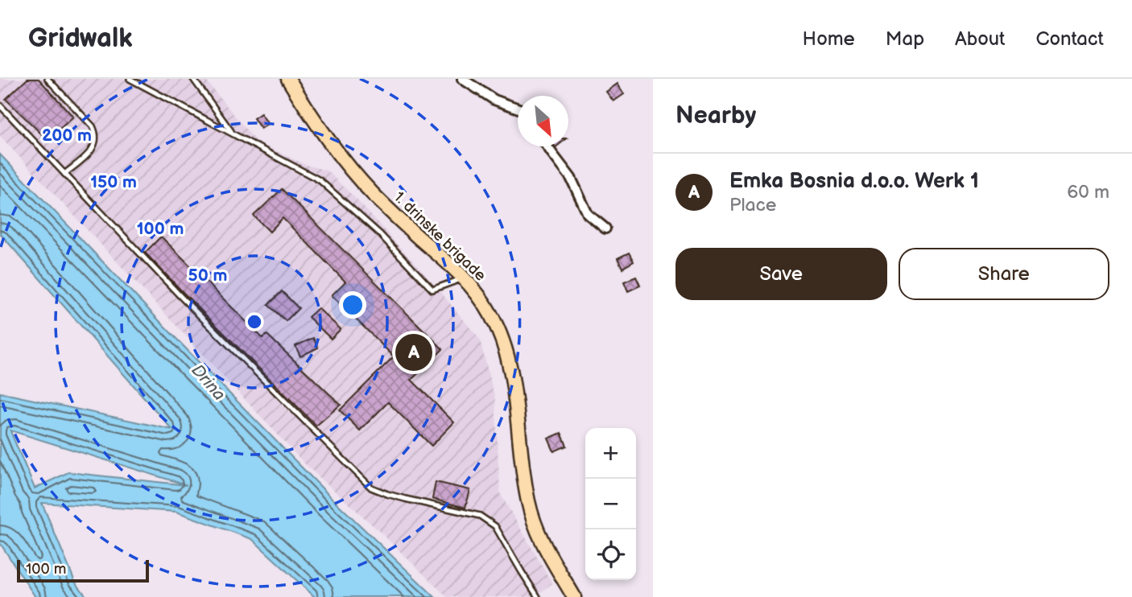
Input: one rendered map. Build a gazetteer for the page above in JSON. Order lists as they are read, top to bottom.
{
  "streets": {
    "main road": ["1. drinske brigade"]
  },
  "water": ["Drina"],
  "scale_bar": "100 m",
  "north": "bottom right",
  "page": {
    "header": "Gridwalk",
    "nav": [
      "Home",
      "Map",
      "About",
      "Contact"
    ],
    "heading": "Nearby",
    "list": [
      {
        "mark": "A",
        "name": "Emka Bosnia d.o.o. Werk 1",
        "note": "Place",
        "value": "60 m"
      }
    ],
    "buttons": ["Save", "Share"],
    "pins": "A",
    "map_buttons": ["+", "−"],
    "scale": "100 m"
  },
  "rings": [
    "200 m",
    "150 m",
    "100 m",
    "50 m"
  ]
}
